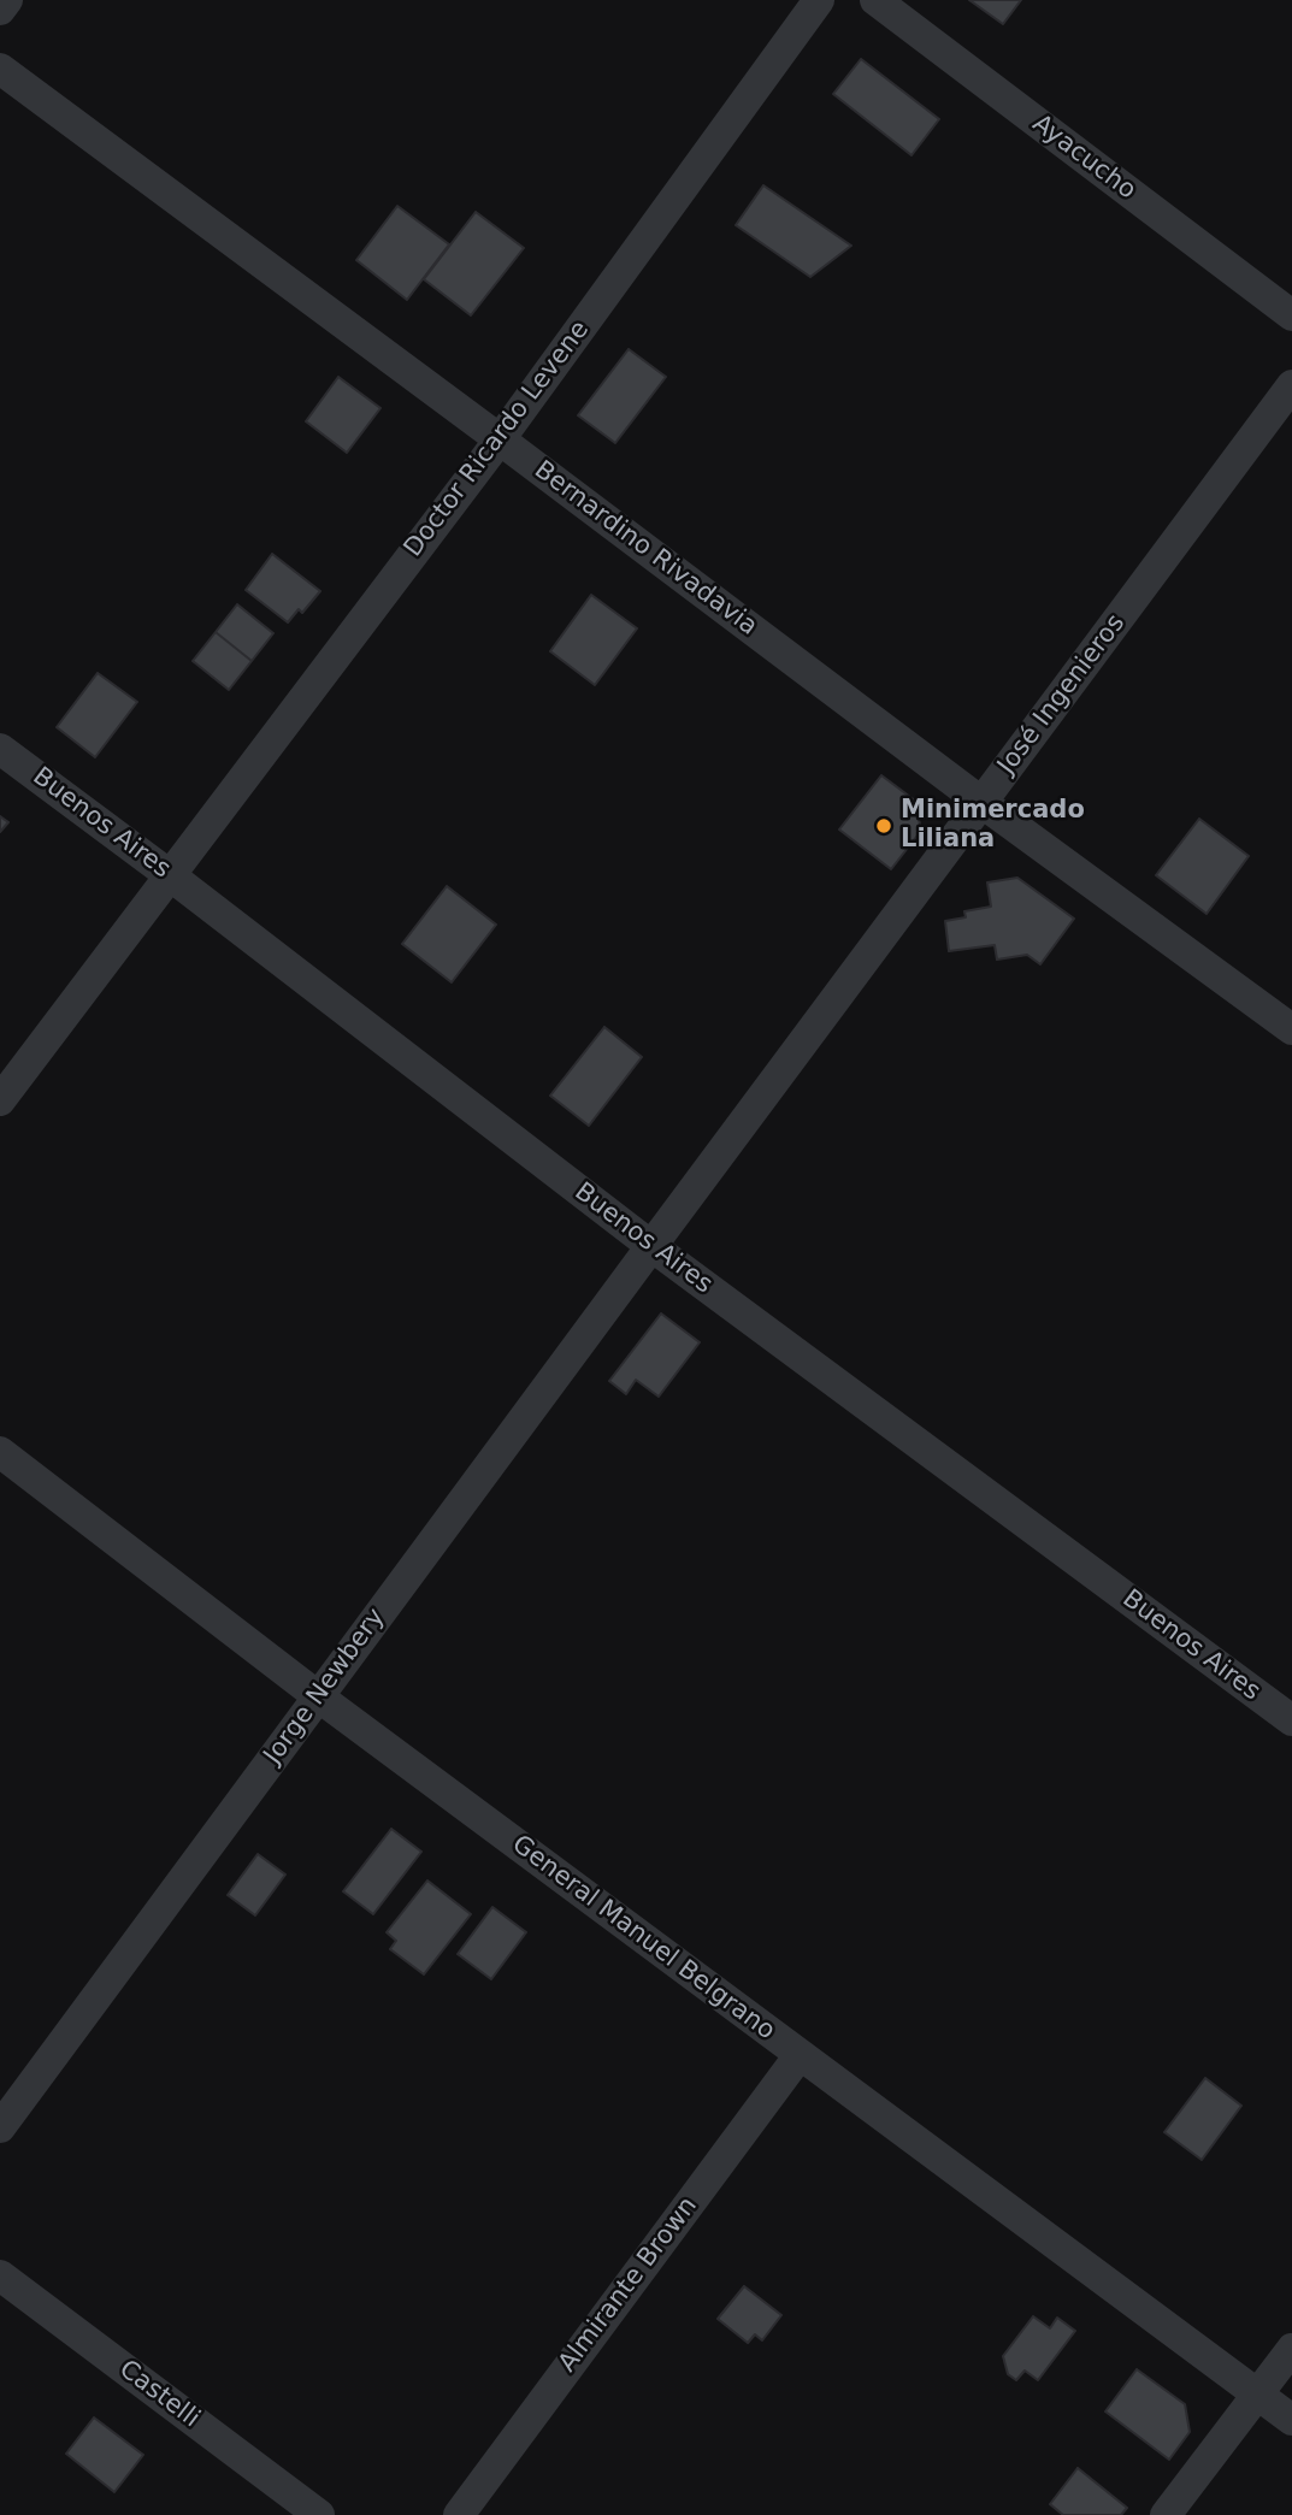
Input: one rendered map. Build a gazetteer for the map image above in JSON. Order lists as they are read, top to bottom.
{
  "streets": {
    "street": [
      "Ayacucho",
      "Doctor Ricardo Levene",
      "Bernardino Rivadavia",
      "José Ingenieros",
      "Buenos Aires",
      "Jorge Newbery",
      "General Manuel Belgrano",
      "Almirante Brown",
      "Castelli"
    ]
  },
  "crossings": [
    ["Doctor Ricardo Levene", "Bernardino Rivadavia"],
    ["Doctor Ricardo Levene", "Buenos Aires"],
    ["Bernardino Rivadavia", "José Ingenieros"],
    ["José Ingenieros", "Buenos Aires"],
    ["José Ingenieros", "Jorge Newbery"],
    ["Buenos Aires", "Jorge Newbery"],
    ["Jorge Newbery", "General Manuel Belgrano"],
    ["General Manuel Belgrano", "Almirante Brown"]
  ],
  "places": ["Minimercado Liliana"]
}
